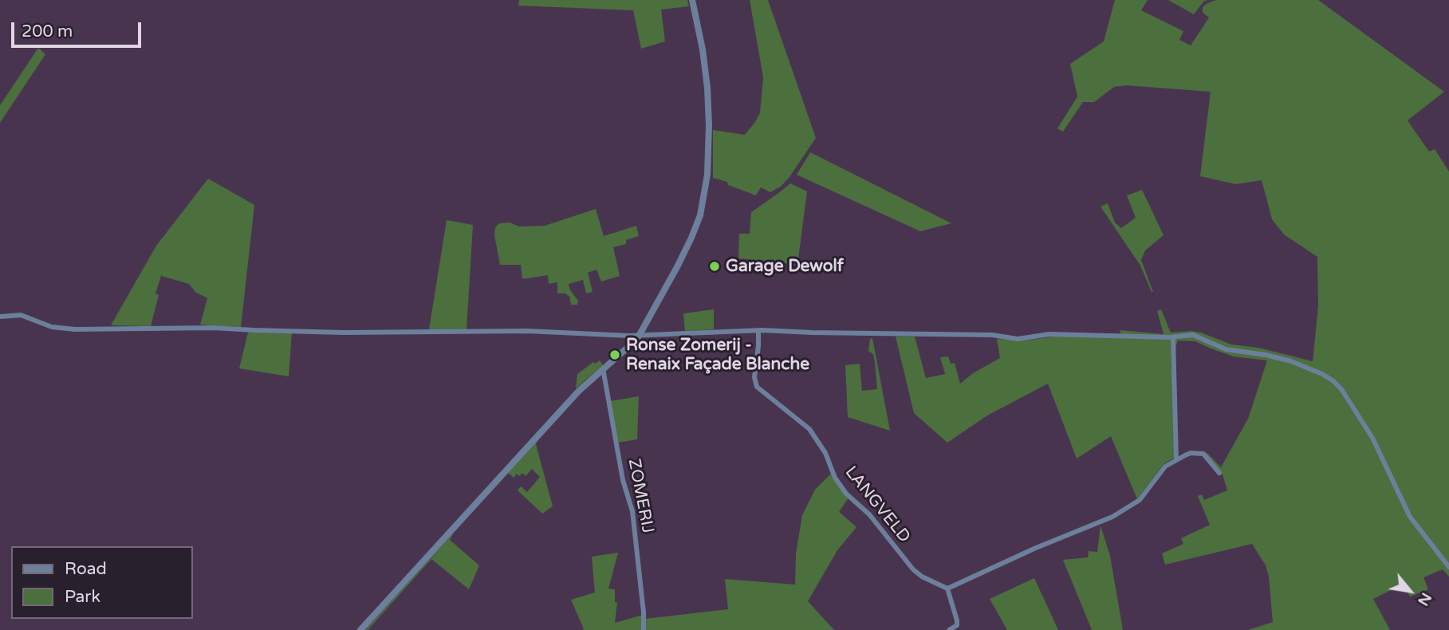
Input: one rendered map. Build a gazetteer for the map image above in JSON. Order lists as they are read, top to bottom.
{
  "streets": {
    "street": ["ZOMERIJ", "LANGVELD"]
  },
  "places": ["Garage Dewolf", "Ronse Zomerij - Renaix Façade Blanche"],
  "legend": ["Road", "Park"],
  "scale_bar": "200 m",
  "north": "bottom right"
}
